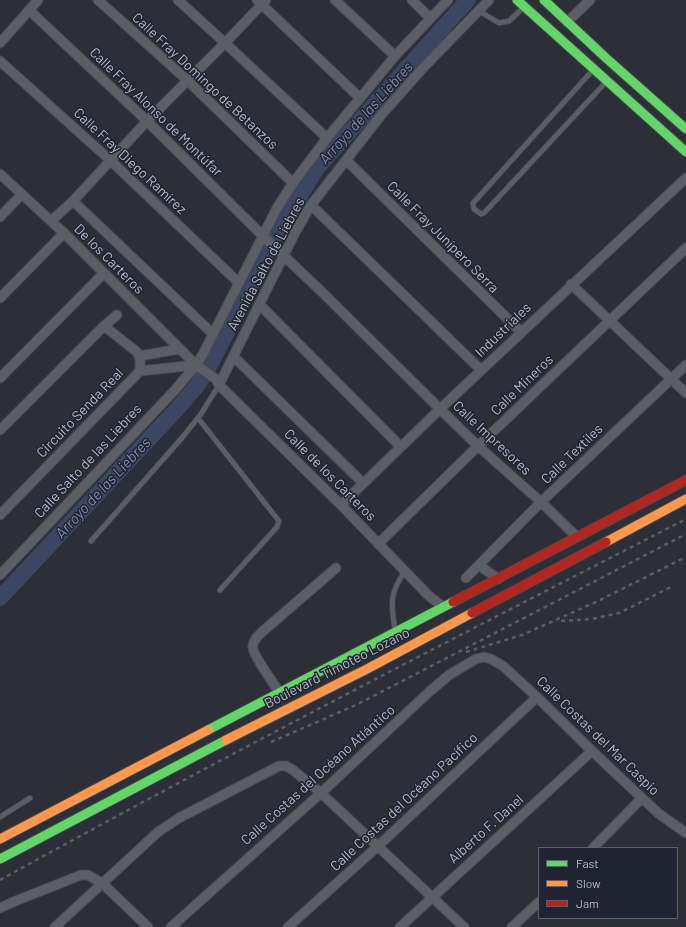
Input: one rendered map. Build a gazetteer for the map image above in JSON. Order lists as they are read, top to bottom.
{
  "streets": {
    "main road": ["Boulevard Timoteo Lozano"],
    "street": [
      "Calle Fray Domingo de Betanzos",
      "Calle Fray Alonso de Montúfar",
      "Calle Fray Diego Ramírez",
      "Calle Fray Junípero Serra",
      "De los Carteros",
      "Avenida Salto de Liebres",
      "Industriales",
      "Calle Mineros",
      "Circuito Senda Real",
      "Calle Impresores",
      "Calle Textiles",
      "Calle Salto de las Liebres",
      "Calle de los Carteros",
      "Calle Costas del Mar Caspio",
      "Calle Costas del Océano Atlántico",
      "Calle Costas del Océano Pacífico",
      "Alberto F. Danel"
    ]
  },
  "crossings": [
    ["Calle Fray Domingo de Betanzos", "Avenida Salto de Liebres"],
    ["Calle Fray Alonso de Montúfar", "Avenida Salto de Liebres"],
    ["Calle Fray Alonso de Montúfar", "Industriales"],
    ["Calle Fray Alonso de Montúfar", "Calle Impresores"],
    ["Calle Fray Diego Ramírez", "Avenida Salto de Liebres"],
    ["Calle Fray Junípero Serra", "Avenida Salto de Liebres"],
    ["Calle Fray Junípero Serra", "Industriales"],
    ["De los Carteros", "Avenida Salto de Liebres"],
    ["De los Carteros", "Circuito Senda Real"],
    ["De los Carteros", "Calle Salto de las Liebres"],
    ["De los Carteros", "Calle de los Carteros"],
    ["Avenida Salto de Liebres", "Circuito Senda Real"],
    ["Avenida Salto de Liebres", "Calle Salto de las Liebres"],
    ["Avenida Salto de Liebres", "Calle de los Carteros"],
    ["Industriales", "Calle Impresores"],
    ["Industriales", "Calle de los Carteros"],
    ["Calle Mineros", "Calle Impresores"],
    ["Calle Mineros", "Calle de los Carteros"],
    ["Circuito Senda Real", "Calle Salto de las Liebres"],
    ["Circuito Senda Real", "Calle de los Carteros"],
    ["Calle Impresores", "Calle Textiles"],
    ["Calle Impresores", "Boulevard Timoteo Lozano"],
    ["Calle Salto de las Liebres", "Calle de los Carteros"],
    ["Calle de los Carteros", "Boulevard Timoteo Lozano"],
    ["Calle Costas del Mar Caspio", "Calle Costas del Océano Atlántico"],
    ["Calle Costas del Mar Caspio", "Calle Costas del Océano Pacífico"],
    ["Calle Costas del Mar Caspio", "Alberto F. Danel"]
  ],
  "water": ["Arroyo de las Liebres"],
  "legend": ["Fast", "Slow", "Jam"]
}
